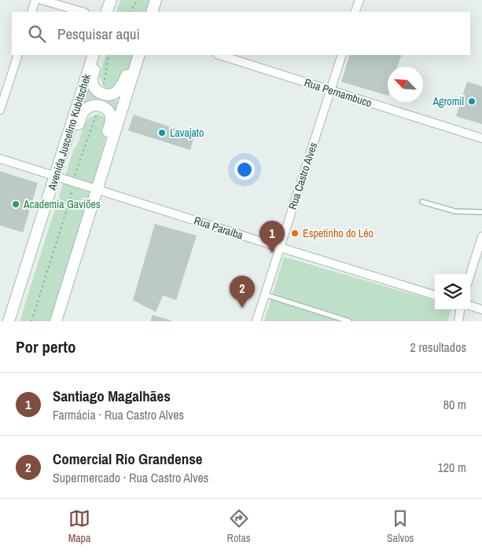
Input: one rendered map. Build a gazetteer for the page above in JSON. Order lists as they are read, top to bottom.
{
  "streets": {
    "main road": ["Avenida Juscelino Kubitschek"],
    "street": ["Rua Pernambuco", "Rua Castro Alves", "Rua Paraíba"]
  },
  "crossings": [
    ["Rua Pernambuco", "Rua Castro Alves"],
    ["Avenida Juscelino Kubitschek", "Rua Paraíba"],
    ["Rua Castro Alves", "Rua Paraíba"]
  ],
  "places": [
    "Agromil",
    "Lavajato",
    "Academia Gaviões",
    "Espetinho do Léo"
  ],
  "north": "top left",
  "page": {
    "search": "Pesquisar aqui",
    "pins": ["1", "2"],
    "heading": ["Por perto", "2 resultados"],
    "list": [
      {
        "mark": "1",
        "name": "Santiago Magalhães",
        "note": "Farmácia · Rua Castro Alves",
        "value": "80 m"
      },
      {
        "mark": "2",
        "name": "Comercial Rio Grandense",
        "note": "Supermercado · Rua Castro Alves",
        "value": "120 m"
      }
    ],
    "nav": ["Mapa", "Rotas", "Salvos"]
  }
}
